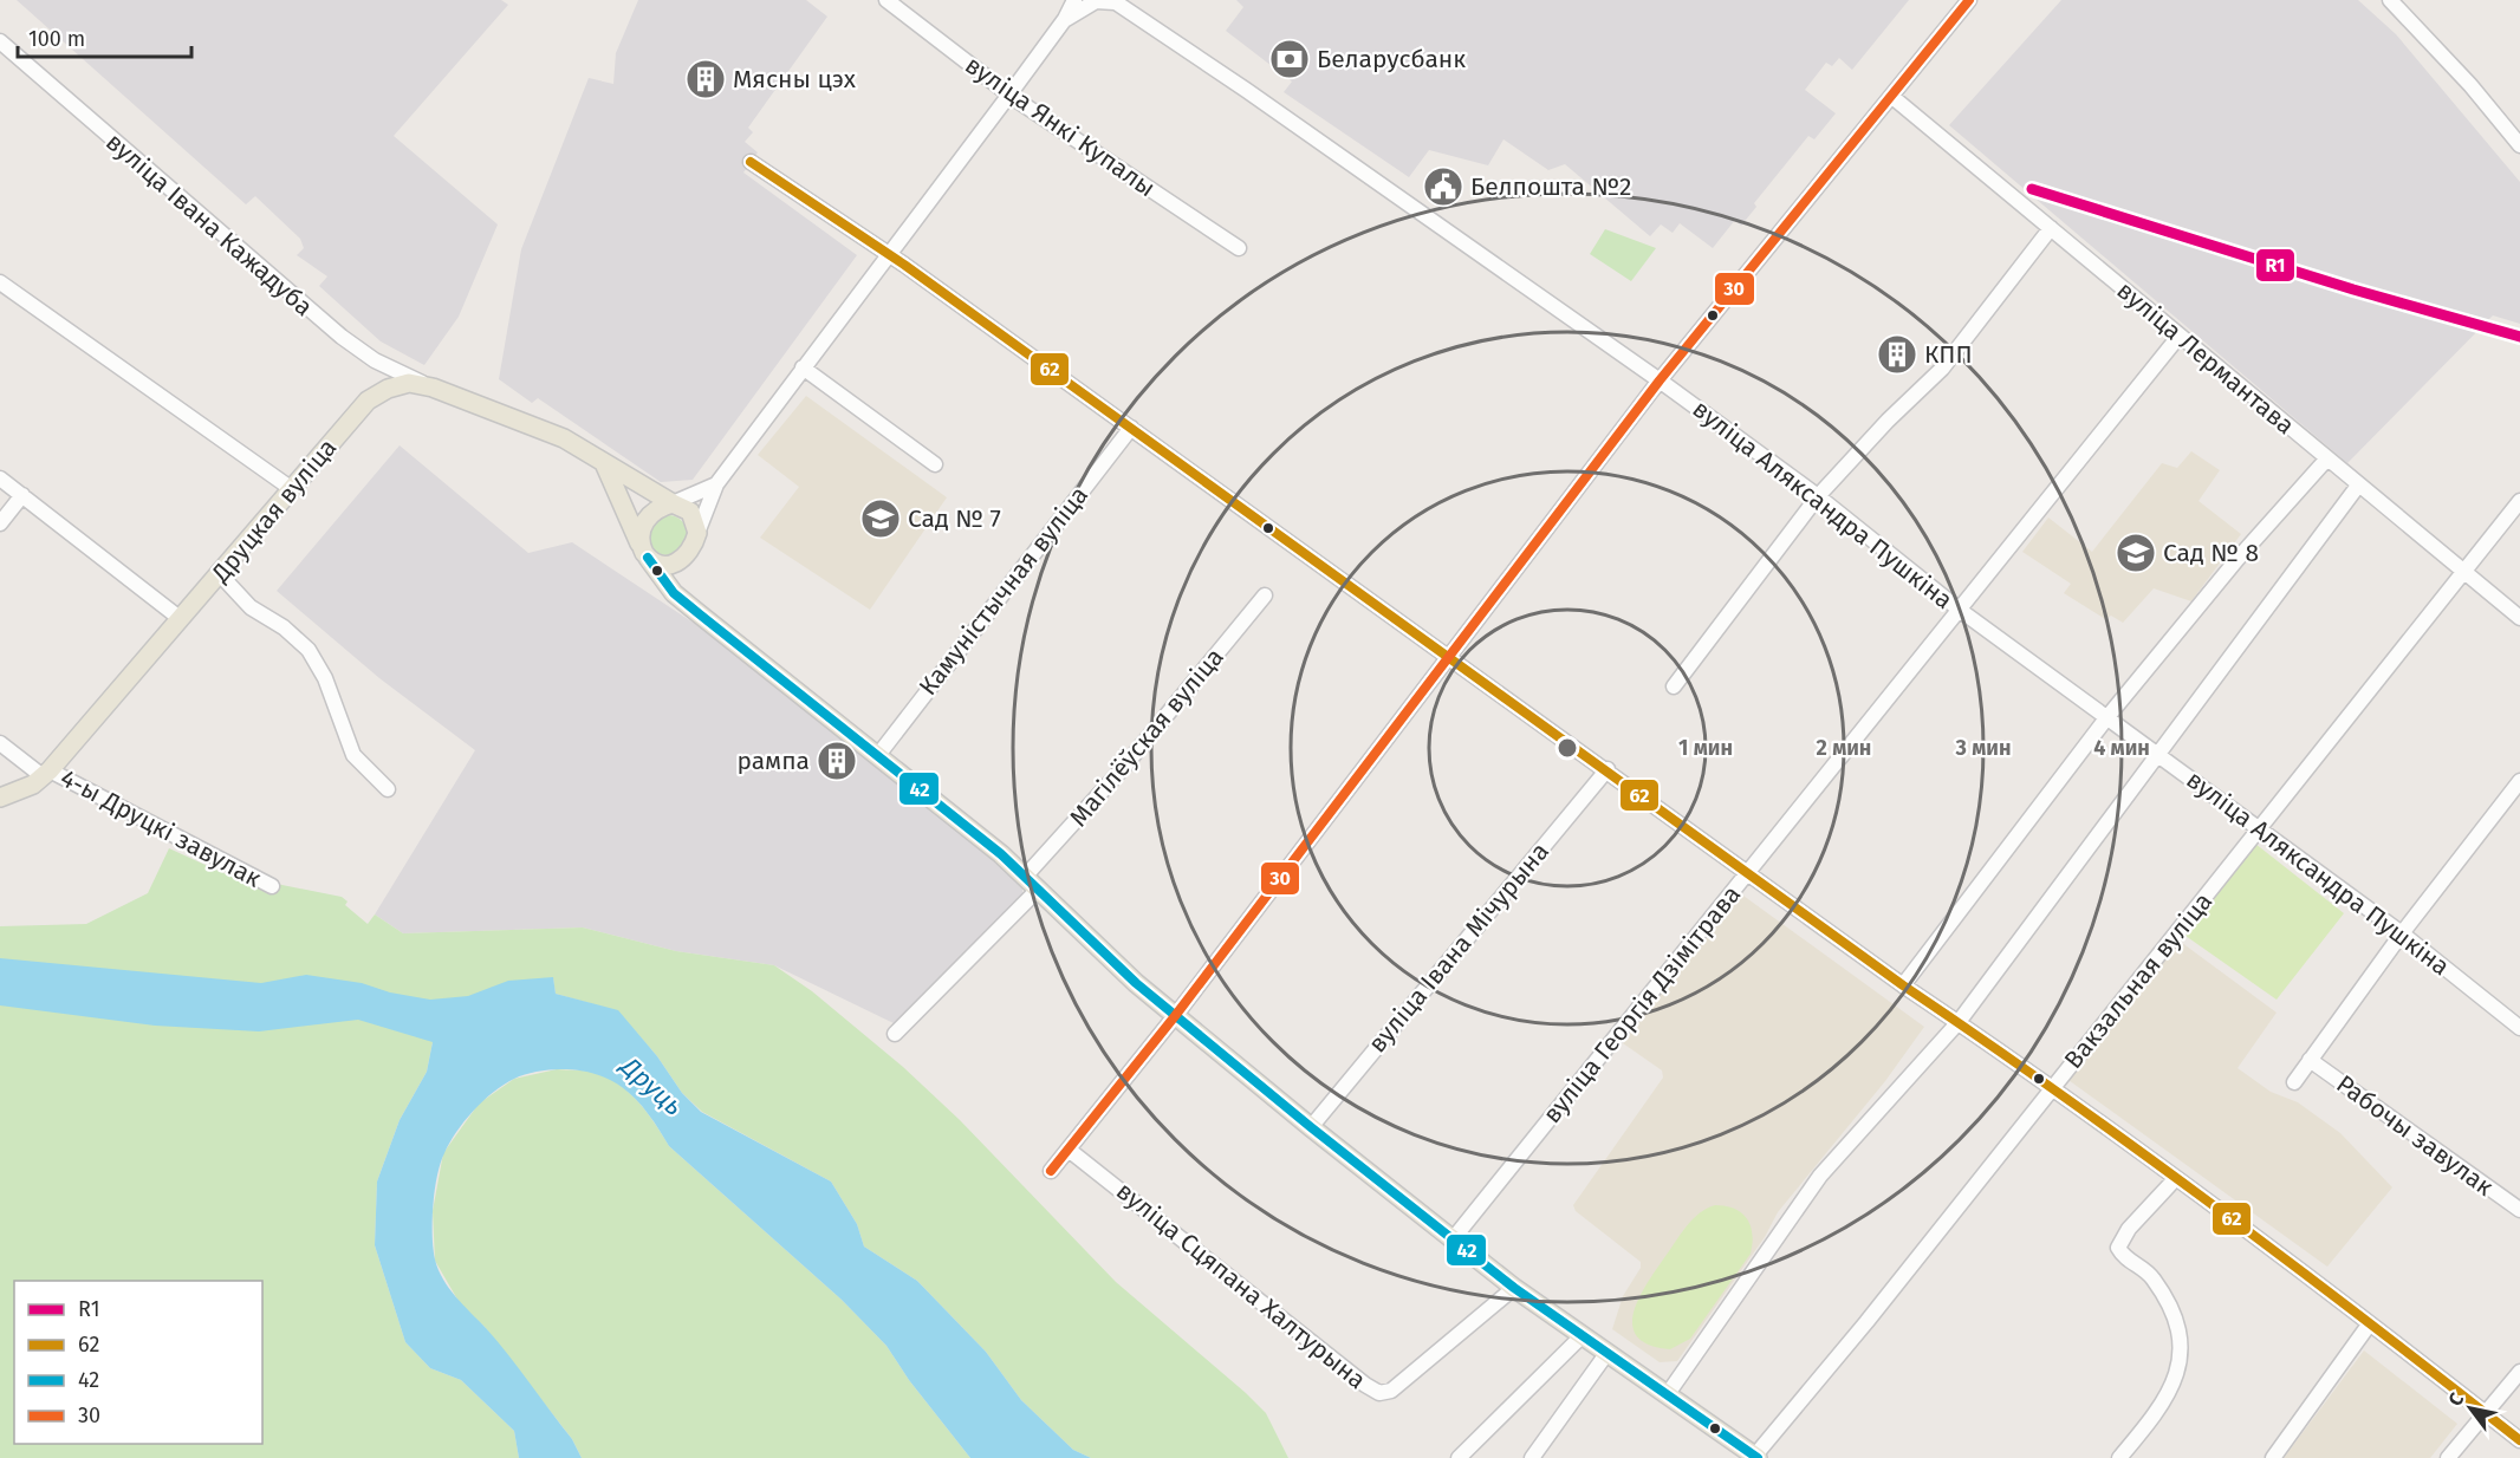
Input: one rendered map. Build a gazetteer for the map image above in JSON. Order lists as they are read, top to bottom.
{
  "streets": {
    "main road": ["Друцкая вуліца"],
    "street": [
      "вуліца Янкі Купалы",
      "вуліца Івана Кажадуба",
      "вуліца Лермантава",
      "вуліца Аляксандра Пушкіна",
      "Камуністычная вуліца",
      "Магілёўская вуліца",
      "4-ы Друцкі завулак",
      "вуліца Івана Мічурына",
      "Вакзальная вуліца",
      "вуліца Георгія Дзімітрава",
      "Рабочы завулак",
      "вуліца Сцяпана Халтурына"
    ]
  },
  "crossings": [
    ["вуліца Івана Кажадуба", "Друцкая вуліца"],
    ["вуліца Лермантава", "Вакзальная вуліца"],
    ["вуліца Лермантава", "вуліца Георгія Дзімітрава"],
    ["вуліца Аляксандра Пушкіна", "Вакзальная вуліца"],
    ["вуліца Аляксандра Пушкіна", "вуліца Георгія Дзімітрава"],
    ["Друцкая вуліца", "4-ы Друцкі завулак"]
  ],
  "water": ["Друць"],
  "places": {
    "bank": ["Беларусбанк"],
    "building": ["Мясны цэх", "КПП", "рампа"],
    "public building": ["Белпошта №2"],
    "school or university": ["Сад № 7", "Сад № 8"]
  },
  "lines": [
    "transit line 30",
    "transit line 62",
    "transit line R1",
    "transit line 42"
  ],
  "legend": [
    "R1",
    "62",
    "42",
    "30"
  ],
  "scale_bar": "100 m",
  "north": "top left",
  "rings": [
    "1 мин",
    "2 мин",
    "3 мин",
    "4 мин"
  ]
}
